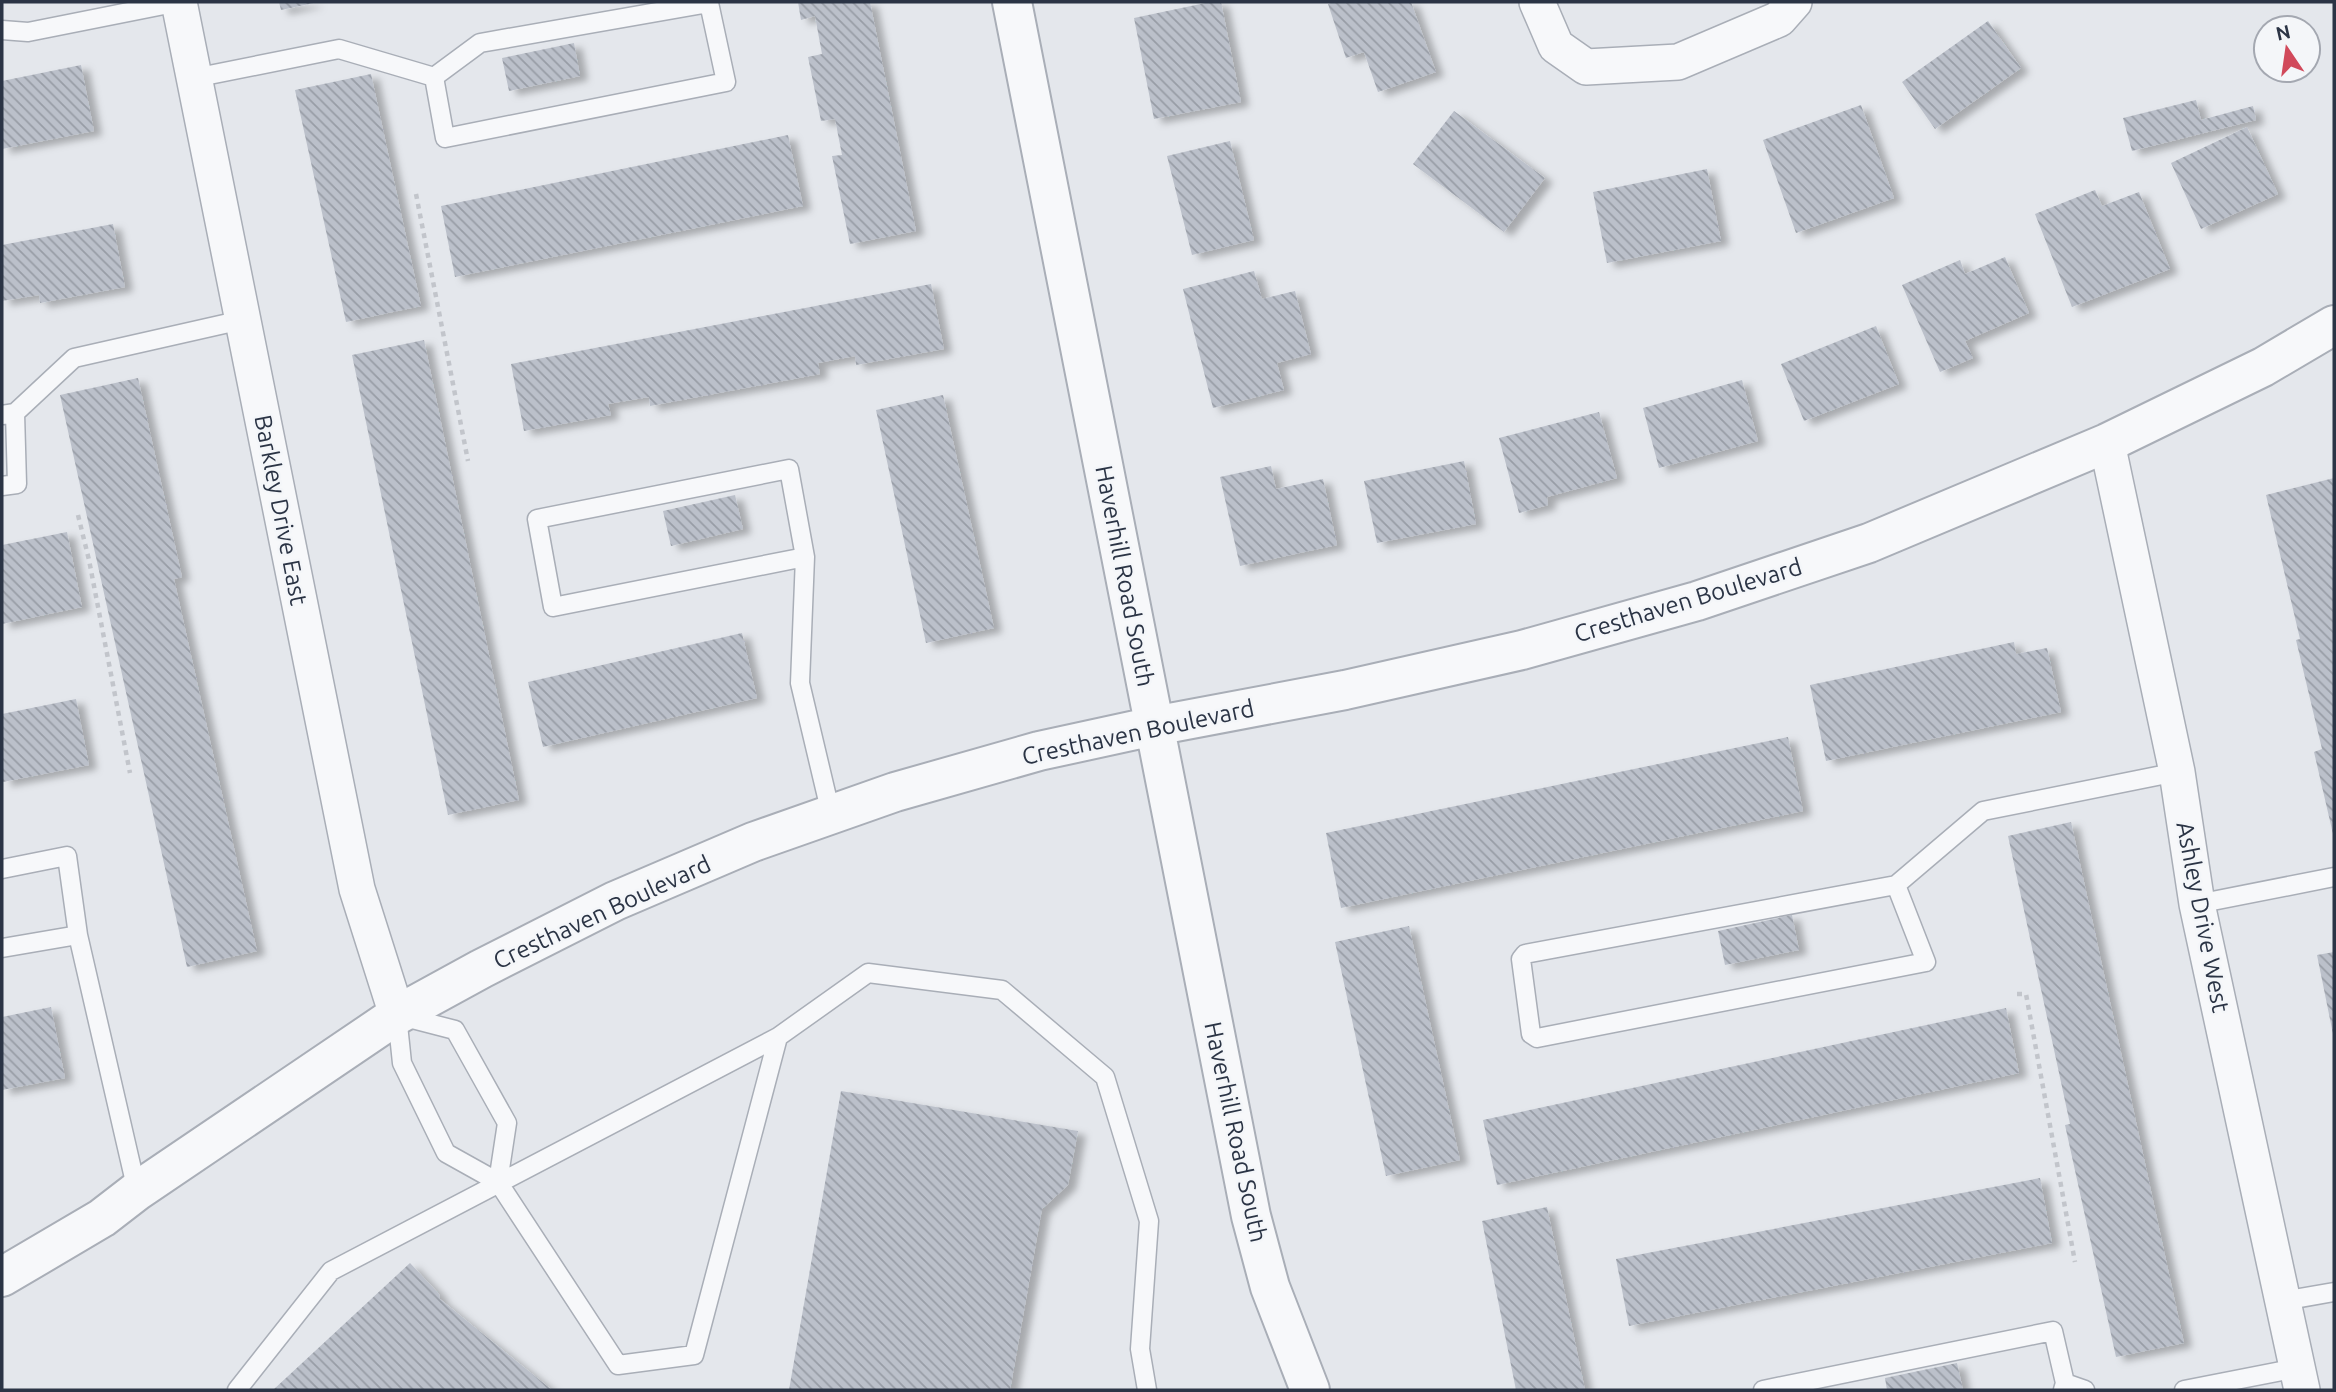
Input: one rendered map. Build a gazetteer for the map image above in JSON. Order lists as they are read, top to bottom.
{
  "streets": {
    "street": [
      "Barkley Drive East",
      "Haverhill Road South",
      "Cresthaven Boulevard",
      "Ashley Drive West"
    ]
  },
  "crossings": [
    ["Barkley Drive East", "Cresthaven Boulevard"],
    ["Haverhill Road South", "Cresthaven Boulevard"],
    ["Cresthaven Boulevard", "Ashley Drive West"]
  ],
  "north": "top"
}
